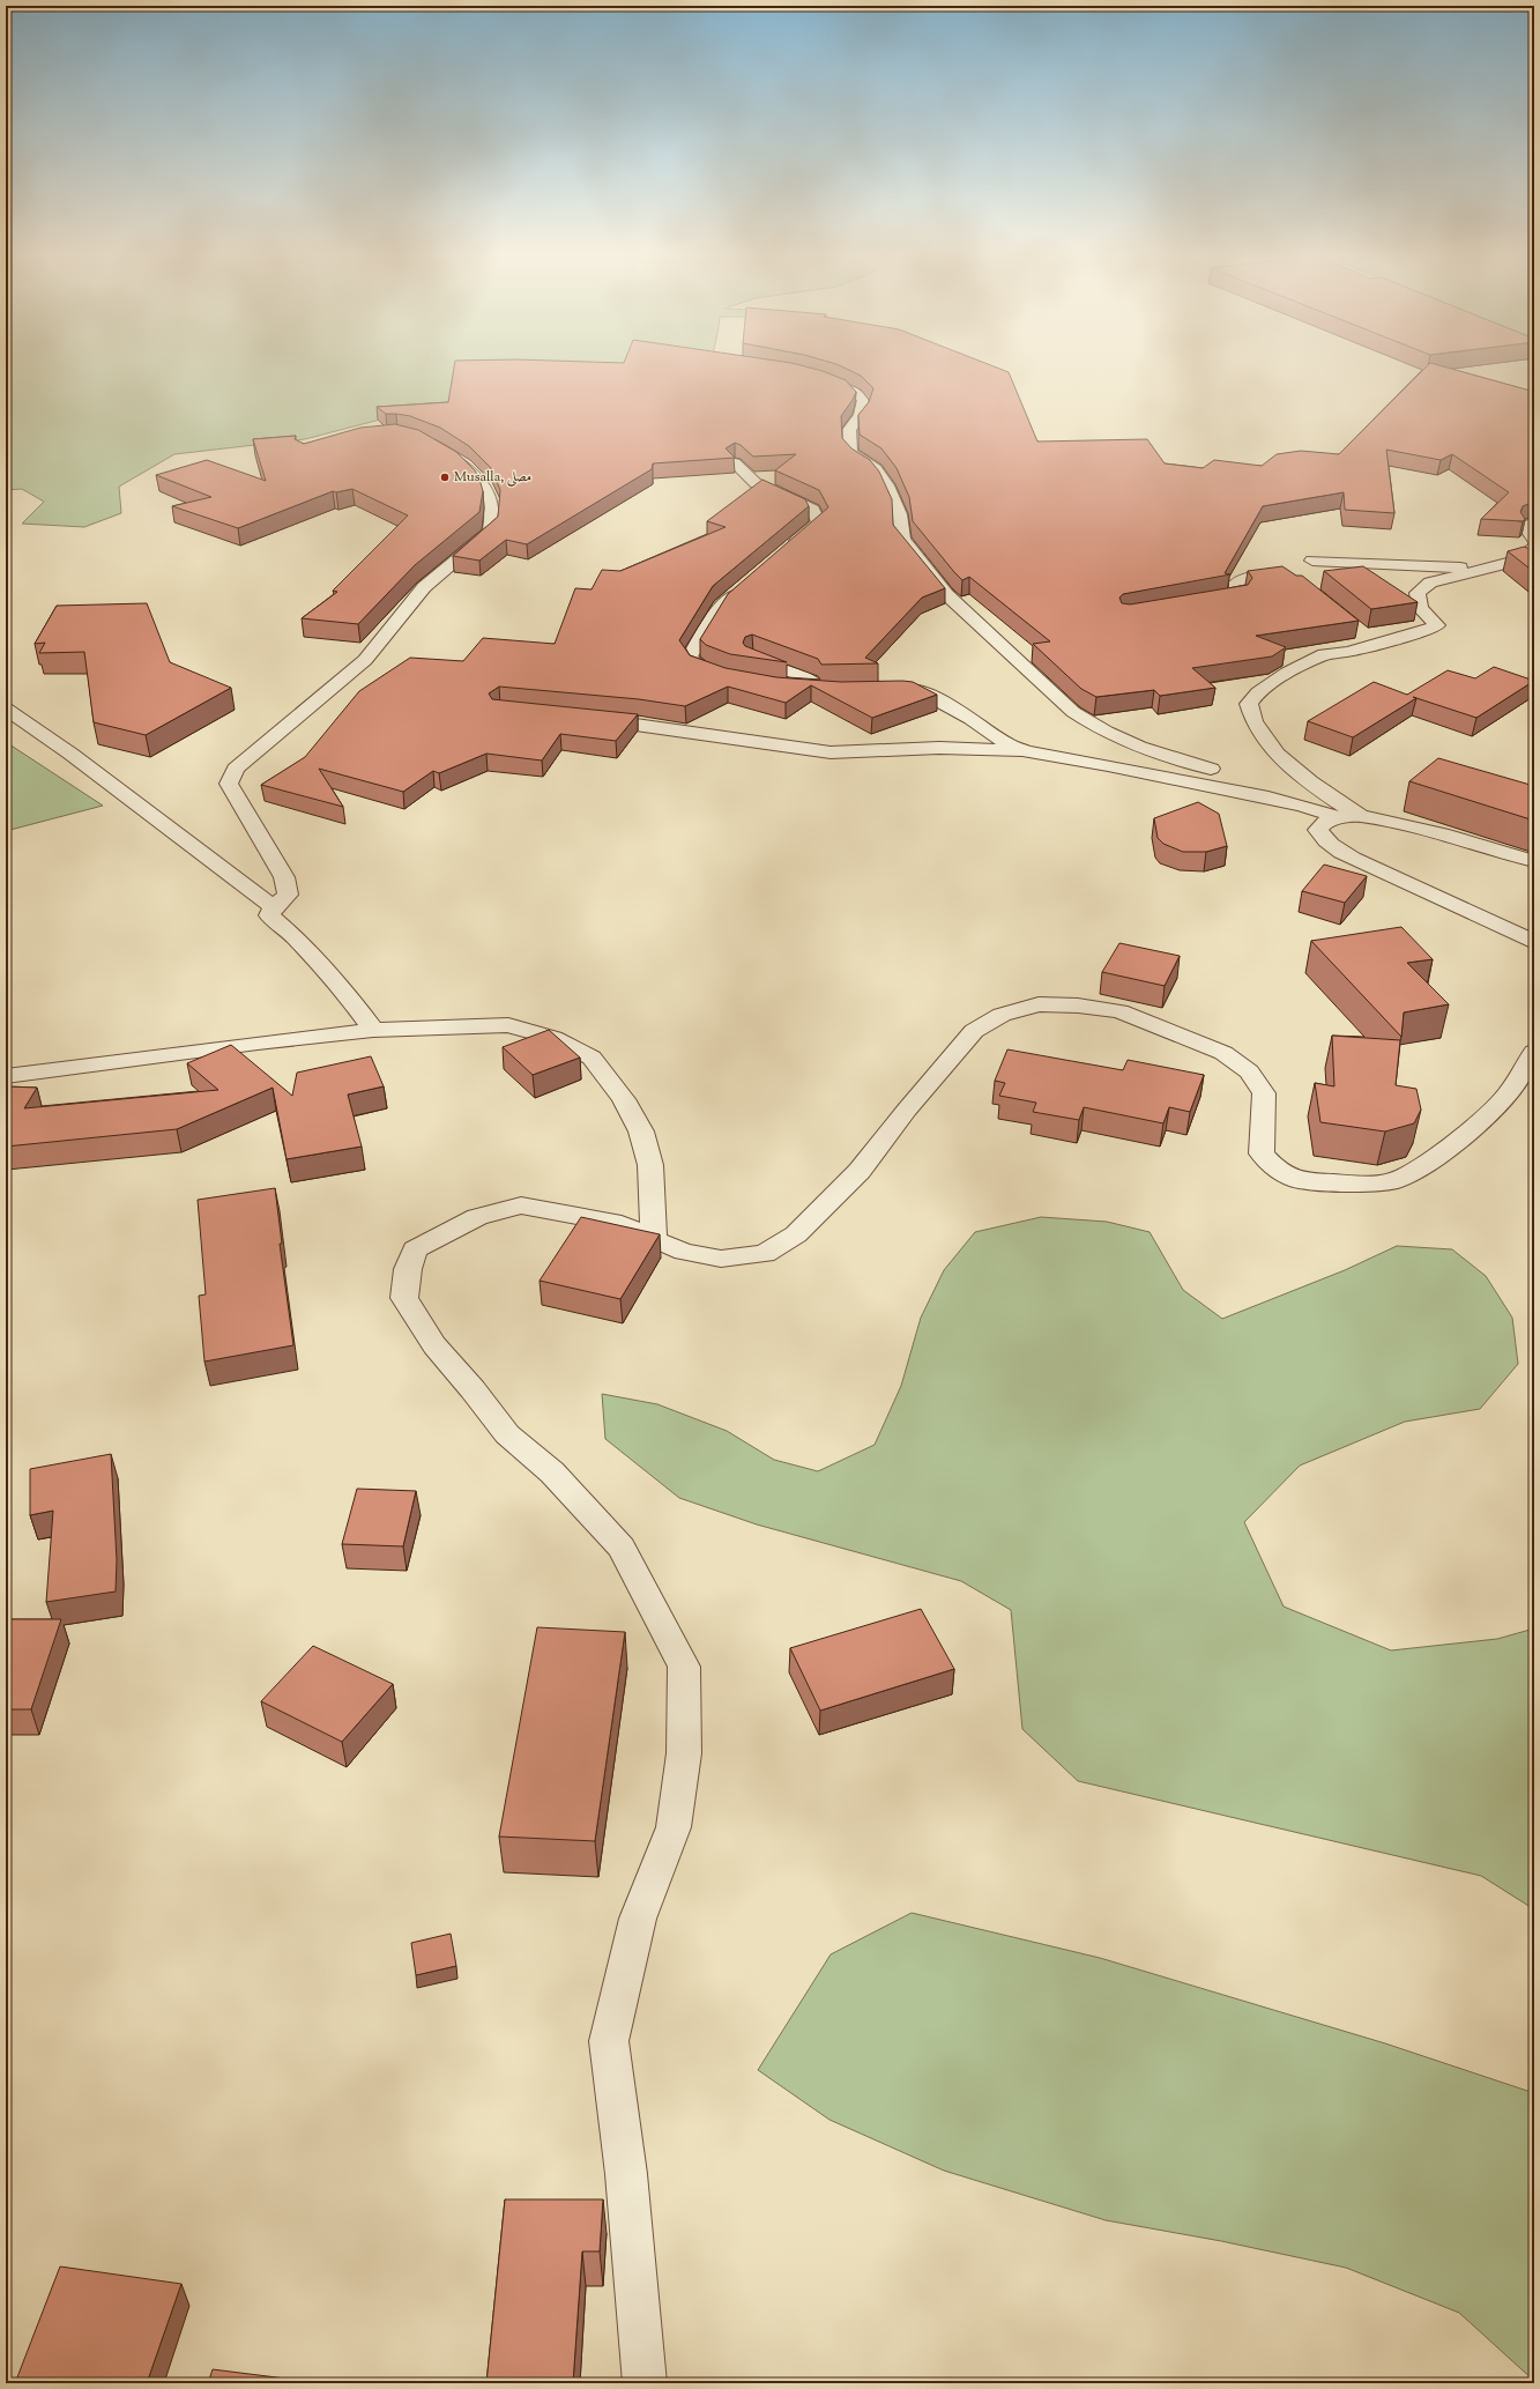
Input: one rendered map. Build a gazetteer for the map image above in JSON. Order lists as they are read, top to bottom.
{
  "places": ["Musalla, مصلى"]
}
